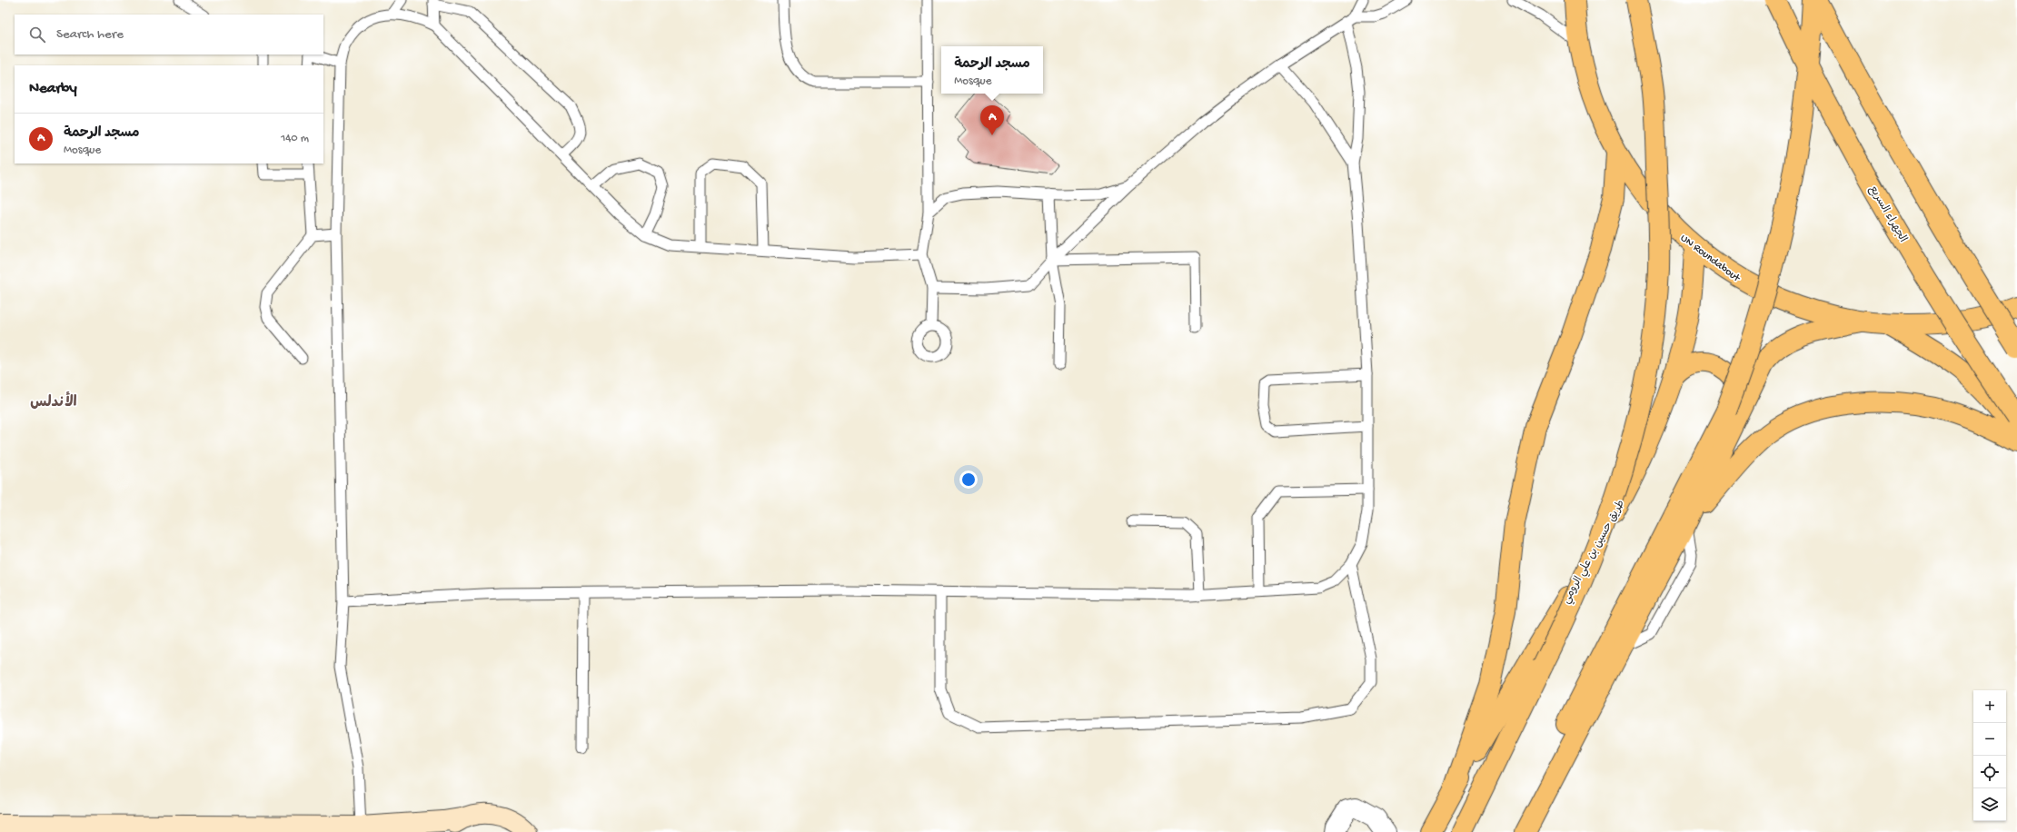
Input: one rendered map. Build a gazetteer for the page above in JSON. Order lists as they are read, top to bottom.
{
  "streets": {
    "main road": ["الجهراء السريع", "UN Roundabout", "طريق حسين بن علي الرومي"]
  },
  "crossings": [
    ["UN Roundabout", "طريق حسين بن علي الرومي"]
  ],
  "districts": ["الأندلس"],
  "page": {
    "search": "Search here",
    "popup": ["مسجد الرحمة", "Mosque"],
    "heading": "Nearby",
    "pins": "A",
    "list": [
      {
        "mark": "A",
        "name": "مسجد الرحمة",
        "note": "Mosque",
        "value": "140 m"
      }
    ],
    "map_buttons": ["+", "−"]
  }
}
